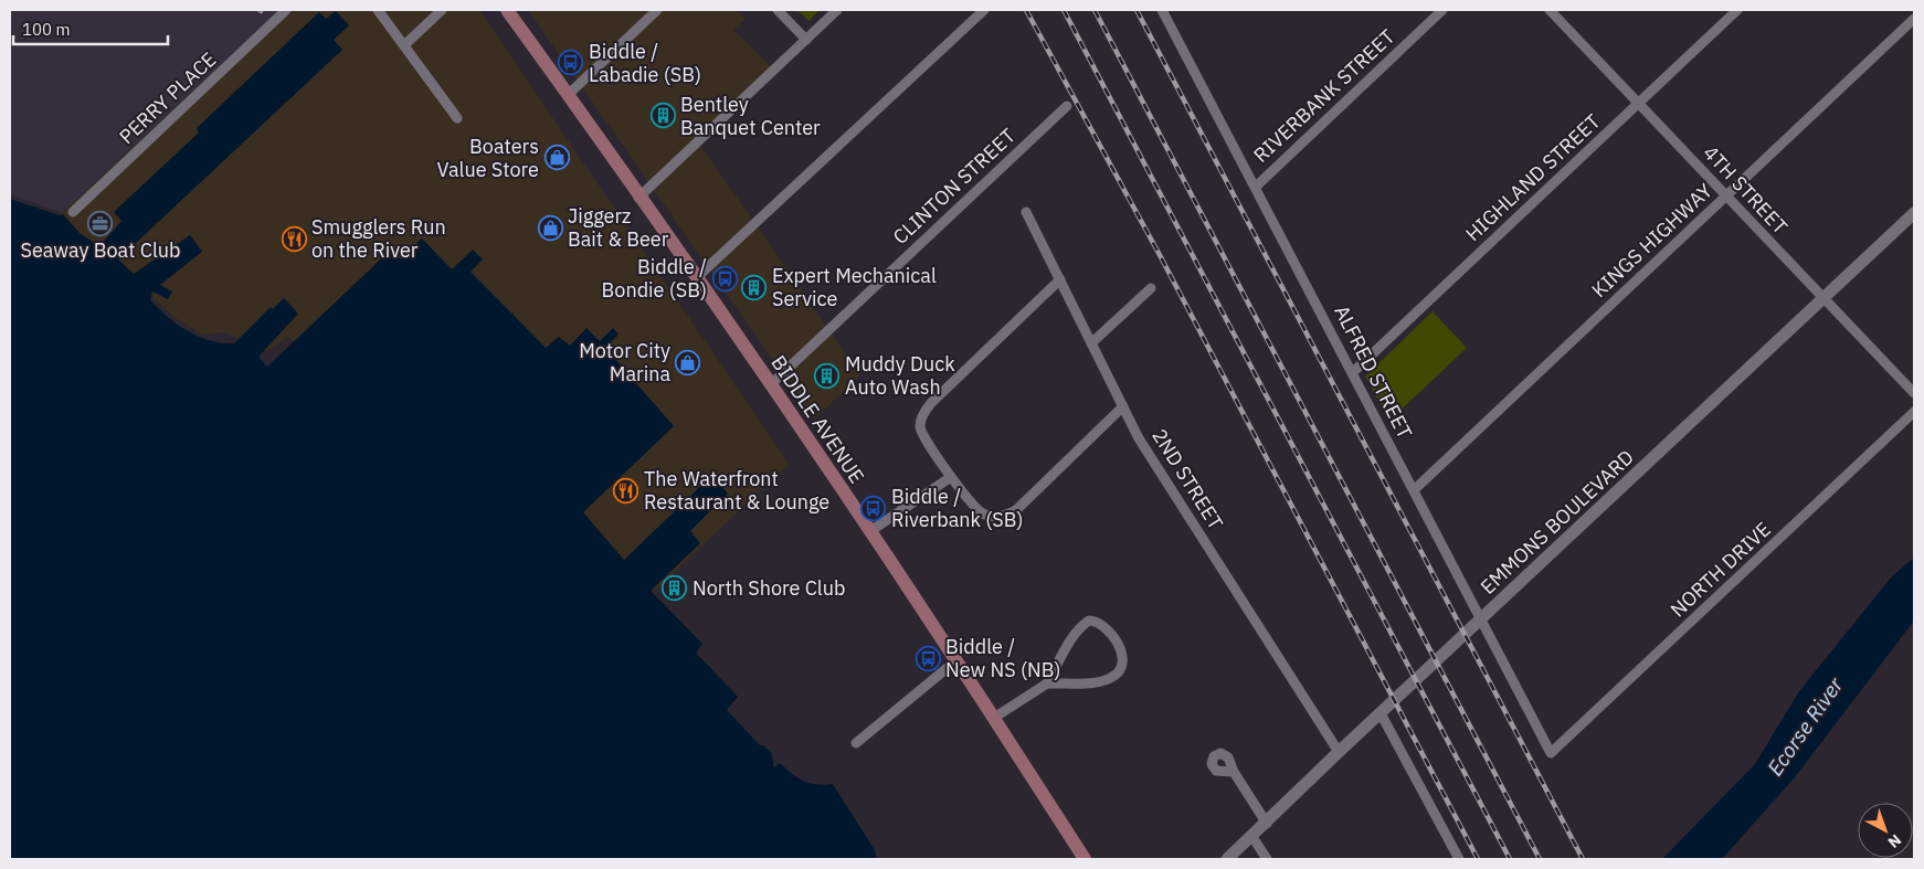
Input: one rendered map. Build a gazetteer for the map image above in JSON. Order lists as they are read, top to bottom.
{
  "streets": {
    "main road": ["BIDDLE AVENUE"],
    "street": [
      "RIVERBANK STREET",
      "PERRY PLACE",
      "HIGHLAND STREET",
      "CLINTON STREET",
      "4TH STREET",
      "KINGS HIGHWAY",
      "ALFRED STREET",
      "2ND STREET",
      "EMMONS BOULEVARD",
      "NORTH DRIVE"
    ]
  },
  "crossings": [
    ["RIVERBANK STREET", "ALFRED STREET"],
    ["HIGHLAND STREET", "4TH STREET"],
    ["HIGHLAND STREET", "ALFRED STREET"],
    ["CLINTON STREET", "BIDDLE AVENUE"],
    ["4TH STREET", "KINGS HIGHWAY"],
    ["4TH STREET", "EMMONS BOULEVARD"],
    ["KINGS HIGHWAY", "ALFRED STREET"],
    ["ALFRED STREET", "EMMONS BOULEVARD"],
    ["ALFRED STREET", "NORTH DRIVE"],
    ["2ND STREET", "EMMONS BOULEVARD"]
  ],
  "water": ["Ecorse River"],
  "places": {
    "bus stop": [
      "Biddle / Labadie (SB)",
      "Biddle / Bondie (SB)",
      "Biddle / Riverbank (SB)",
      "Biddle / New NS (NB)"
    ],
    "building": [
      "Bentley Banquet Center",
      "Expert Mechanical Service",
      "Muddy Duck Auto Wash",
      "North Shore Club"
    ],
    "shop": ["Boaters Value Store", "Jiggerz Bait & Beer", "Motor City Marina"],
    "office": ["Seaway Boat Club"],
    "restaurant": ["Smugglers Run on the River", "The Waterfront Restaurant & Lounge"]
  },
  "scale_bar": "100 m",
  "north": "bottom right"
}
